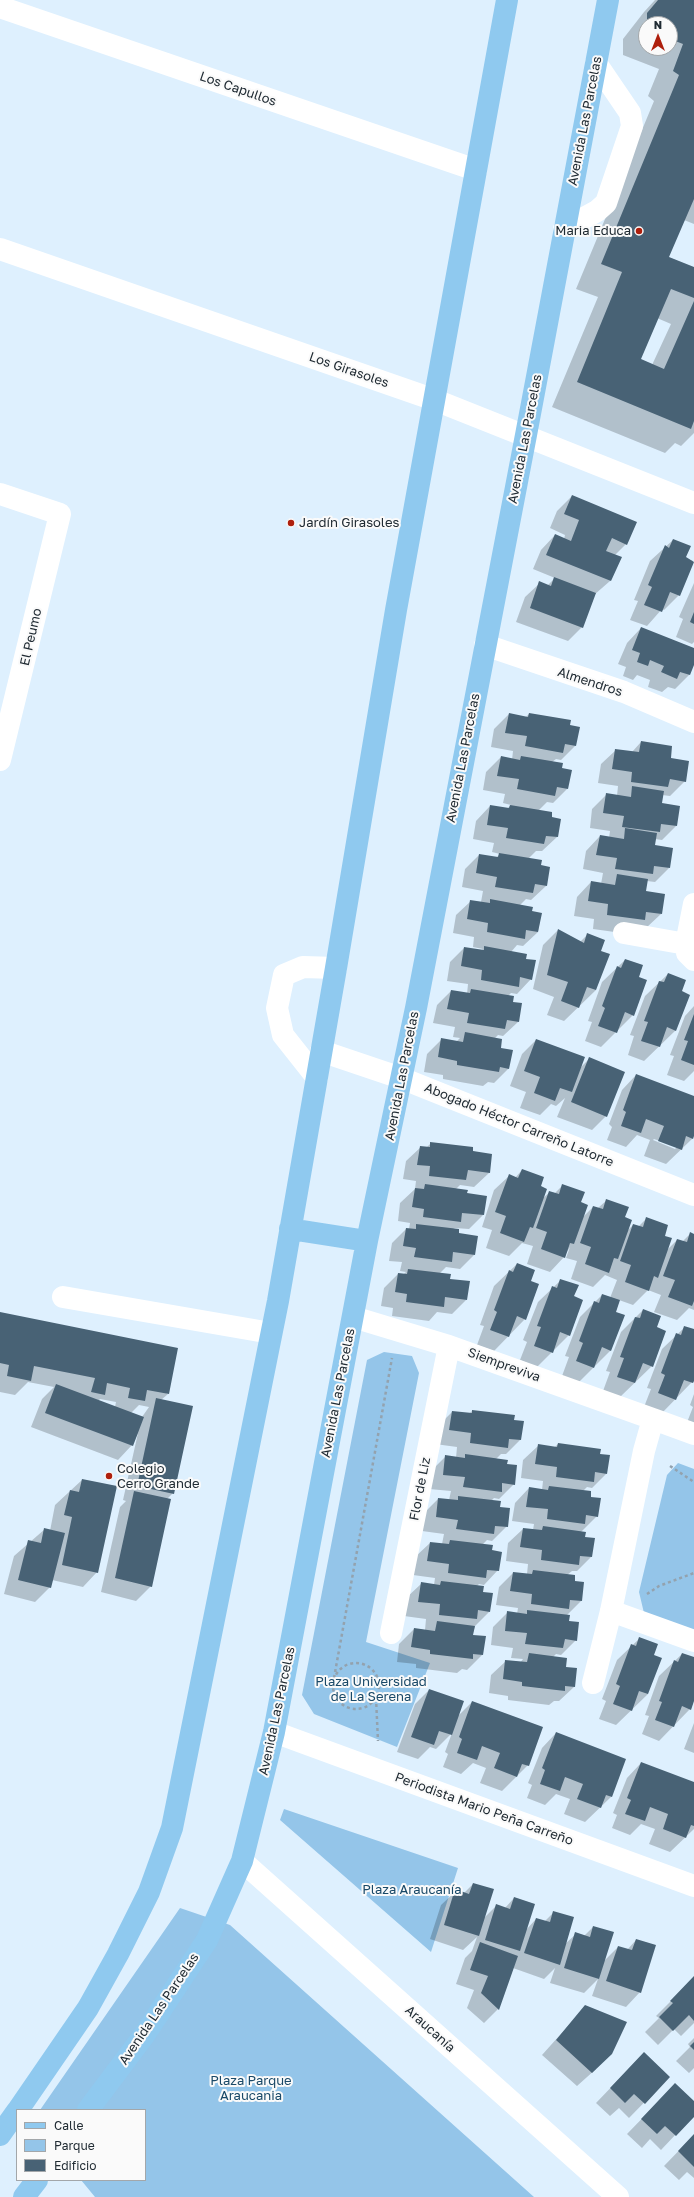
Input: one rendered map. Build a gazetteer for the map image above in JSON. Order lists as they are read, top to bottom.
{
  "streets": {
    "main road": ["Avenida Las Parcelas"],
    "street": [
      "Los Capullos",
      "Los Girasoles",
      "El Peumo",
      "Almendros",
      "Abogado Héctor Carreño Latorre",
      "Siempreviva",
      "Flor de Liz",
      "Periodista Mario Peña Carreño",
      "Araucanía"
    ]
  },
  "crossings": [
    ["Avenida Las Parcelas", "Los Girasoles"],
    ["Avenida Las Parcelas", "Almendros"],
    ["Avenida Las Parcelas", "Abogado Héctor Carreño Latorre"],
    ["Avenida Las Parcelas", "Siempreviva"],
    ["Avenida Las Parcelas", "Periodista Mario Peña Carreño"],
    ["Avenida Las Parcelas", "Araucanía"],
    ["Siempreviva", "Flor de Liz"]
  ],
  "parks": ["Plaza Universidad de La Serena", "Plaza Araucanía", "Plaza Parque Araucania"],
  "places": ["Maria Educa", "Jardín Girasoles", "Colegio Cerro Grande"],
  "legend": ["Calle", "Parque", "Edificio"],
  "north": "top"
}
